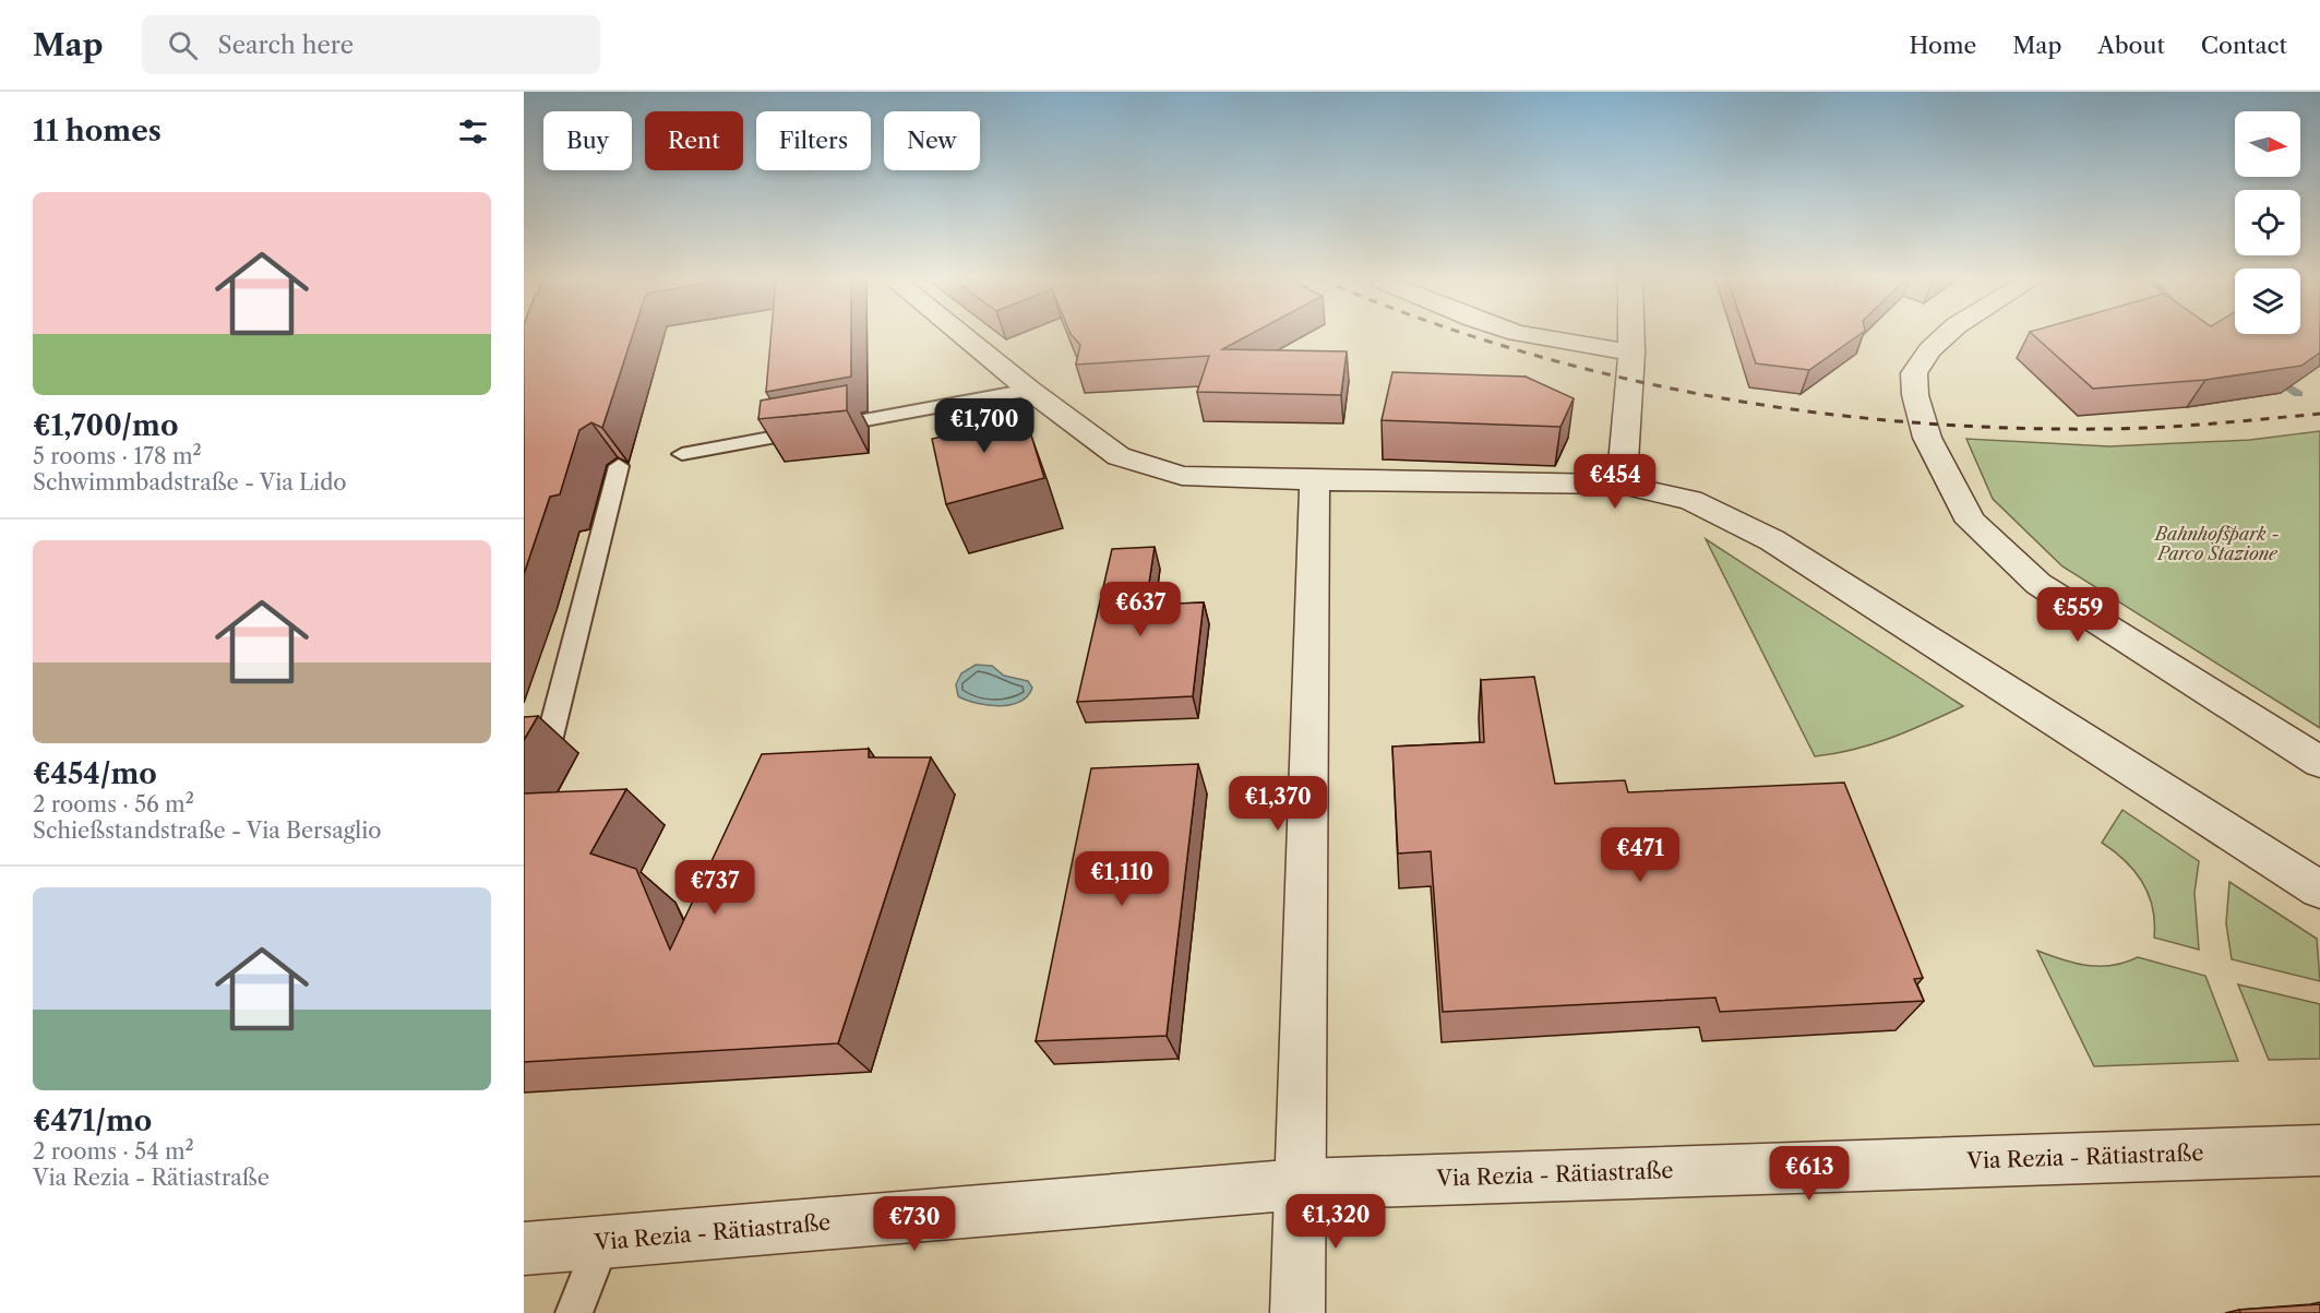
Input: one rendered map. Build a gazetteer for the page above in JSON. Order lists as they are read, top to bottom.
{
  "streets": {
    "street": ["Via Rezia - Rätiastraße"]
  },
  "parks": ["Bahnhofspark - Parco Stazione"],
  "north": "right",
  "page": {
    "header": "Map",
    "search": "Search here",
    "nav": [
      "Home",
      "Map",
      "About",
      "Contact"
    ],
    "heading": "11 homes",
    "chip": [
      "Buy",
      "Rent",
      "Filters",
      "New"
    ],
    "list": [
      {
        "name": "€1,700/mo",
        "note": "5 rooms · 178 m² · Schwimmbadstraße - Via Lido"
      },
      {
        "name": "€454/mo",
        "note": "2 rooms · 56 m² · Schießstandstraße - Via Bersaglio"
      },
      {
        "name": "€471/mo",
        "note": "2 rooms · 54 m² · Via Rezia - Rätiastraße"
      }
    ],
    "price": [
      "€1,700",
      "€454",
      "€637",
      "€559",
      "€1,370",
      "€471",
      "€1,110",
      "€737",
      "€613",
      "€1,320",
      "€730"
    ]
  }
}
